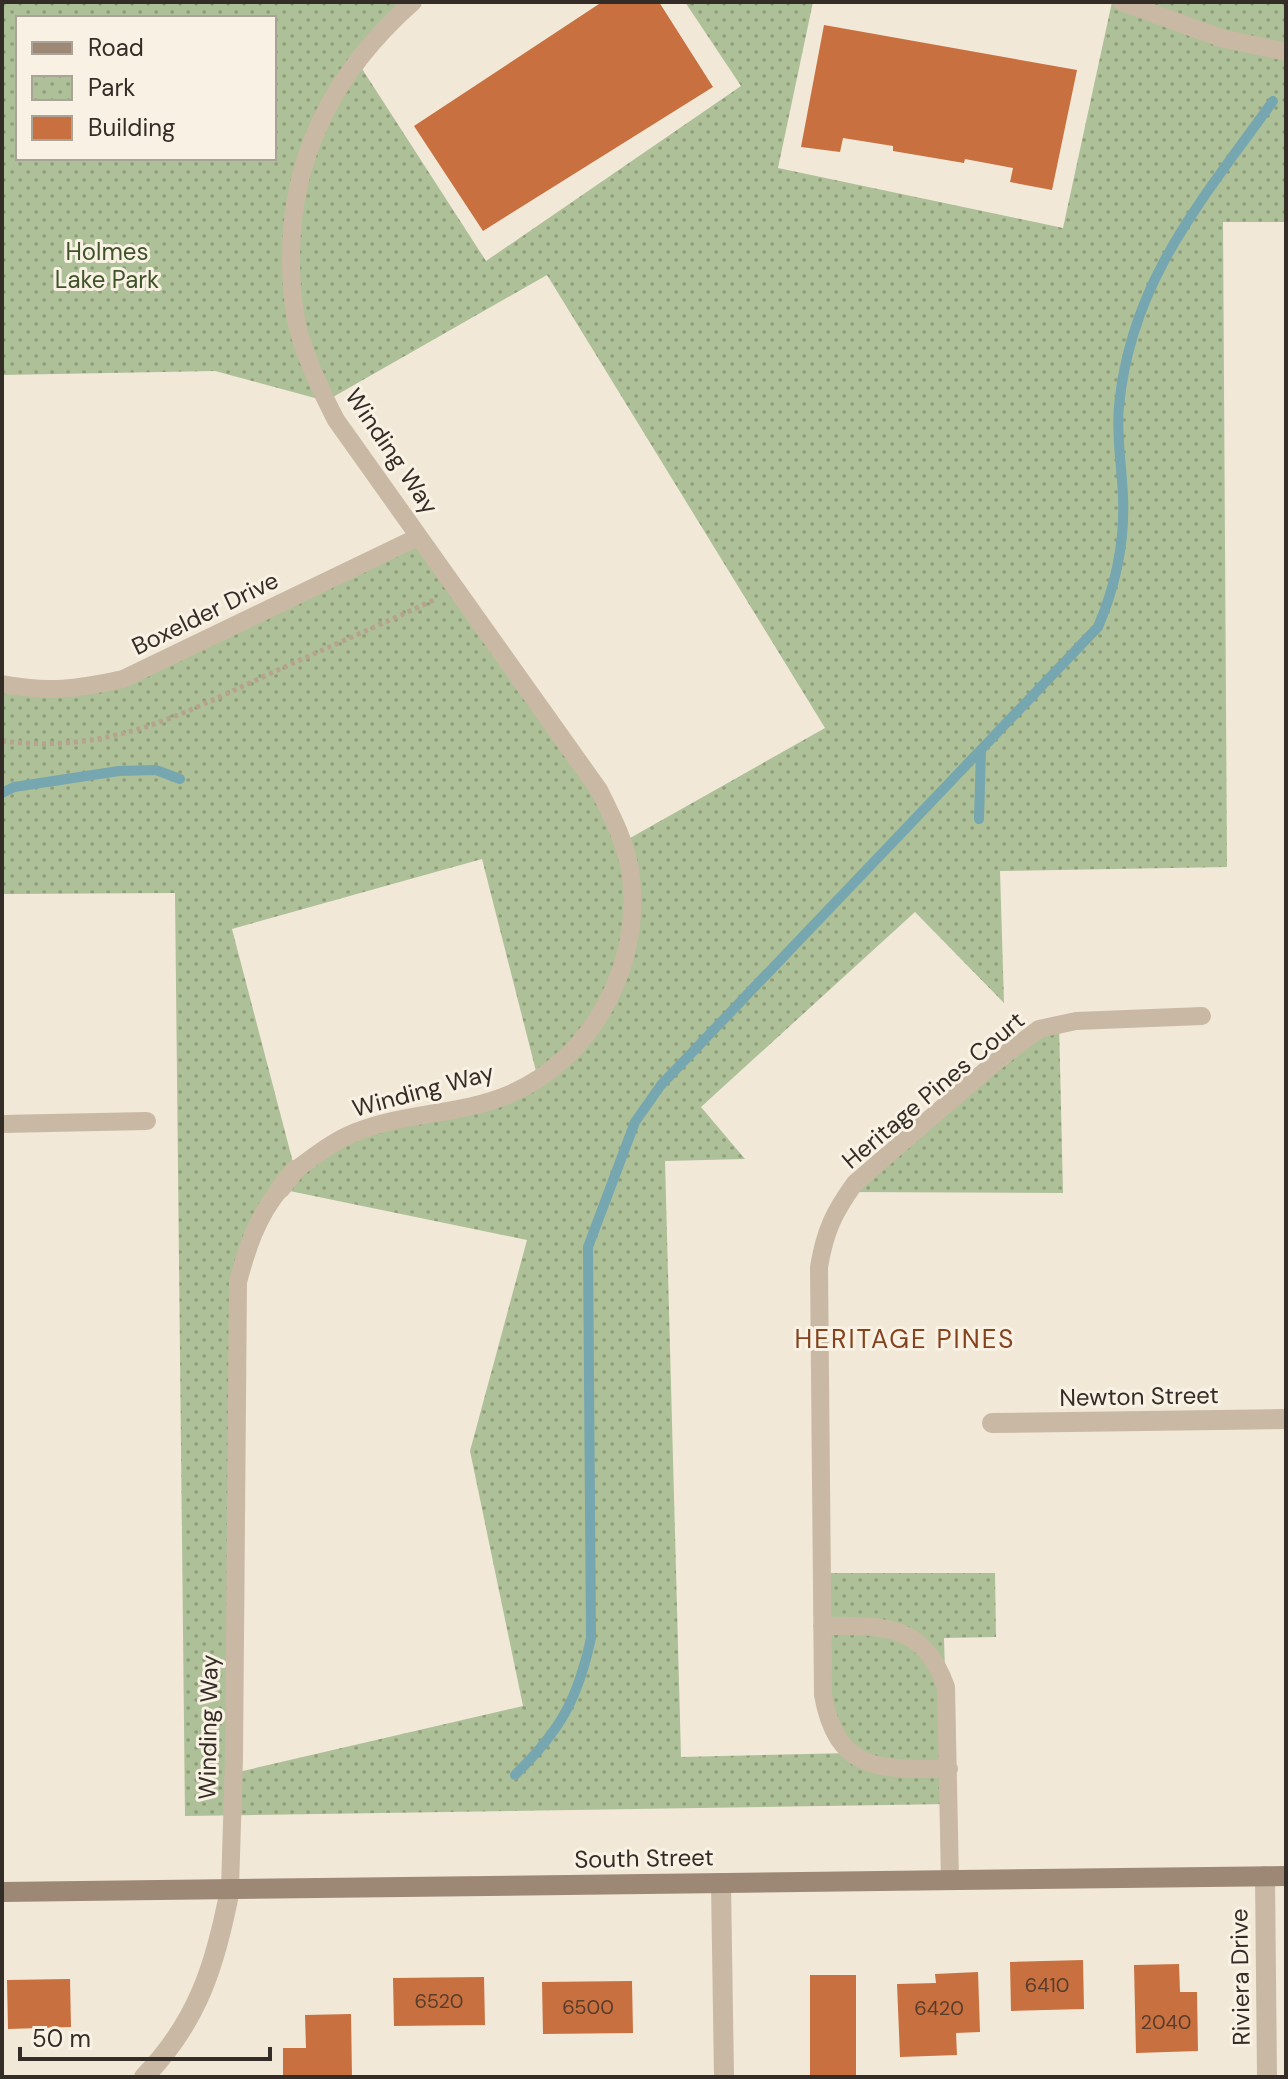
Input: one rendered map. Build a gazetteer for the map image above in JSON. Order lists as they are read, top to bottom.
{
  "streets": {
    "main road": ["South Street"],
    "street": ["Winding Way", "Newton Street", "Riviera Drive"],
    "lane": ["Boxelder Drive", "Heritage Pines Court"]
  },
  "crossings": [
    ["Winding Way", "Boxelder Drive"],
    ["Winding Way", "South Street"],
    ["South Street", "Riviera Drive"]
  ],
  "districts": ["HERITAGE PINES"],
  "parks": ["Holmes Lake Park"],
  "house_numbers": [
    "6410",
    "6520",
    "6500",
    "6420",
    "2040"
  ],
  "legend": ["Road", "Park", "Building"],
  "scale_bar": "50 m"
}
